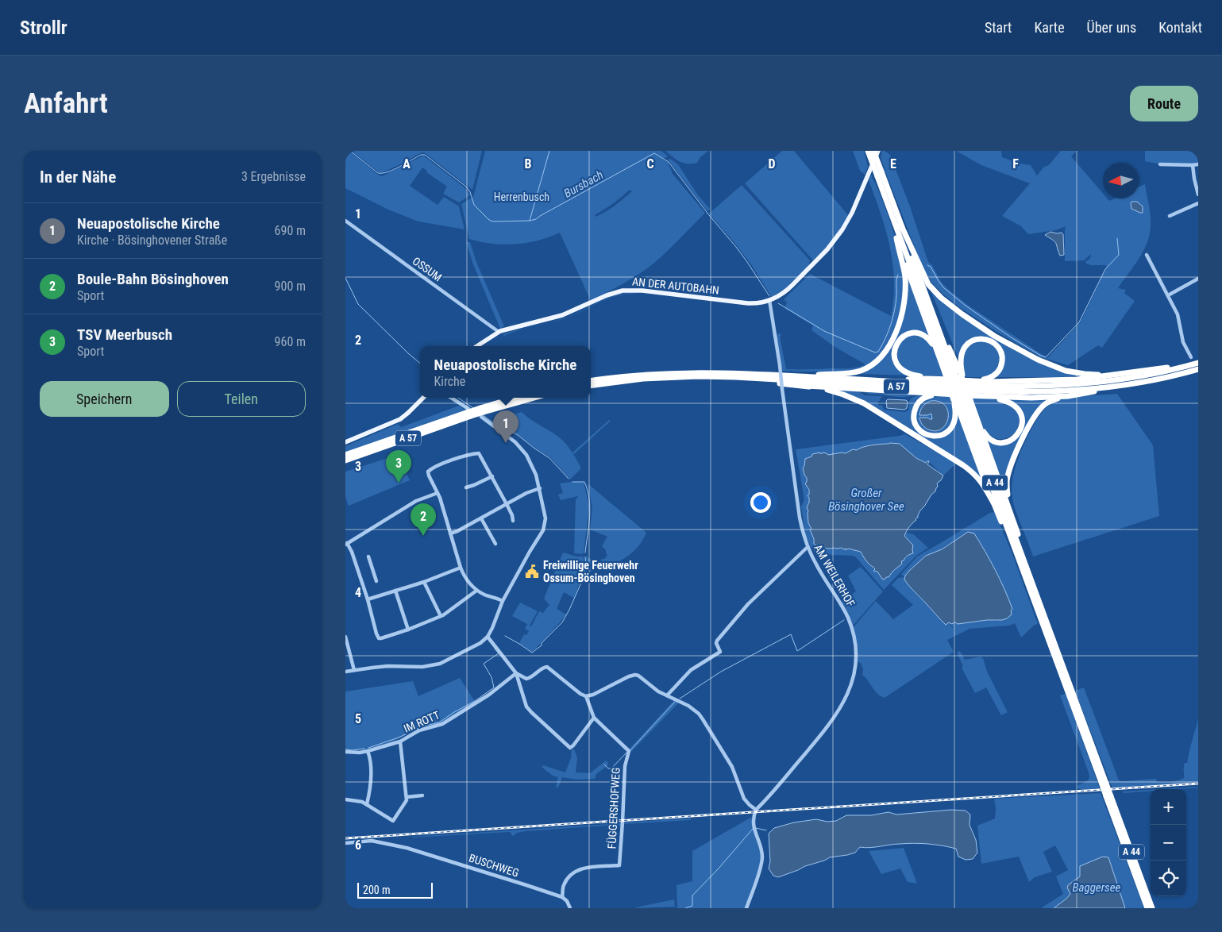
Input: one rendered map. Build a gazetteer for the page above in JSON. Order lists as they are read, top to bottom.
{
  "streets": {
    "highway": ["A 57", "A 44"],
    "main road": ["AN DER AUTOBAHN"],
    "street": [
      "OSSUM",
      "AM WEILERHOF",
      "IM ROTT",
      "FÜGGERSHOFWEG",
      "BUSCHWEG"
    ]
  },
  "crossings": [
    ["OSSUM", "AN DER AUTOBAHN"],
    ["AN DER AUTOBAHN", "AM WEILERHOF"],
    ["FÜGGERSHOFWEG", "BUSCHWEG"]
  ],
  "water": ["Bursbach", "Großer Bösinghover See", "Baggersee"],
  "parks": ["Herrenbusch"],
  "places": {
    "public building": ["Freiwillige Feuerwehr Ossum-Bösinghoven"]
  },
  "scale_bar": "200 m",
  "north": "left",
  "page": {
    "header": "Strollr",
    "nav": [
      "Start",
      "Karte",
      "Über uns",
      "Kontakt"
    ],
    "buttons": [
      "Route",
      ["Speichern", "Teilen"]
    ],
    "title": "Anfahrt",
    "heading": ["In der Nähe", "3 Ergebnisse"],
    "list": [
      {
        "mark": "1",
        "name": "Neuapostolische Kirche",
        "note": "Kirche · Bösinghovener Straße",
        "value": "690 m"
      },
      {
        "mark": "2",
        "name": "Boule-Bahn Bösinghoven",
        "note": "Sport",
        "value": "900 m"
      },
      {
        "mark": "3",
        "name": "TSV Meerbusch",
        "note": "Sport",
        "value": "960 m"
      }
    ],
    "popup": ["Neuapostolische Kirche", "Kirche"],
    "pins": ["1", "3", "2"],
    "map_buttons": ["+", "−"],
    "scale": "200 m"
  },
  "grid": {
    "columns": [
      "A",
      "B",
      "C",
      "D",
      "E",
      "F"
    ],
    "rows": [
      "1",
      "2",
      "3",
      "4",
      "5",
      "6"
    ]
  }
}
